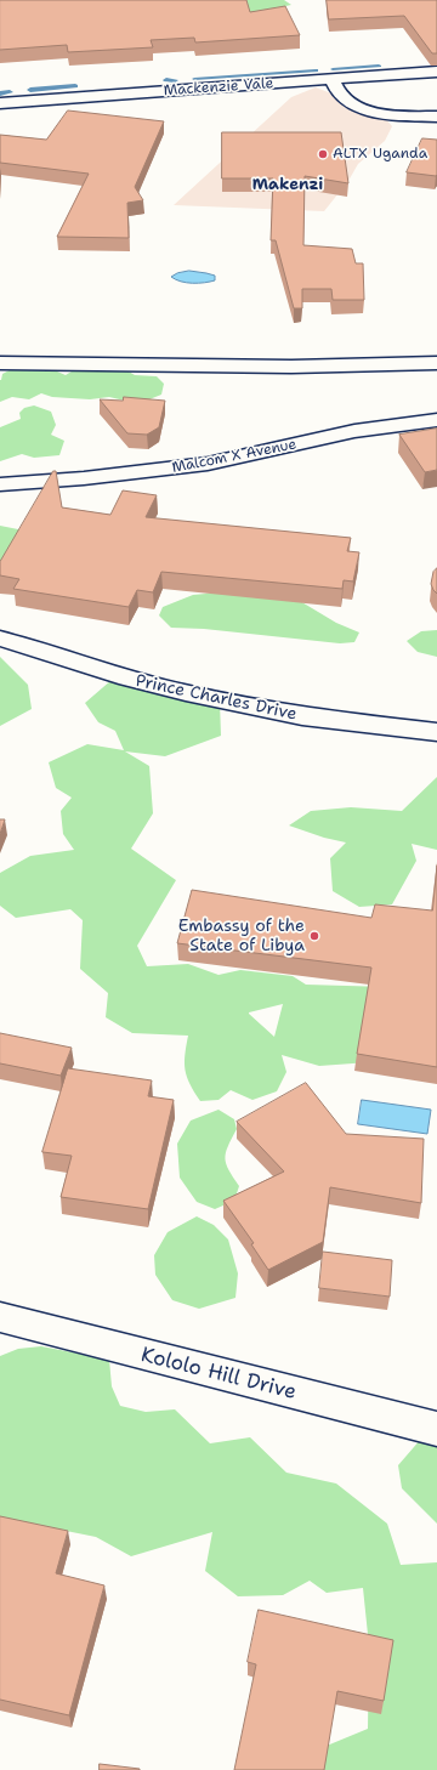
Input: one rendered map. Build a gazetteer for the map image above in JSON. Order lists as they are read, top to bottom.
{
  "streets": {
    "street": [
      "Mackenzie Vale",
      "Malcom X Avenue",
      "Prince Charles Drive",
      "Kololo Hill Drive"
    ]
  },
  "districts": ["Makenzi"],
  "places": ["ALTX Uganda", "Embassy of the State of Libya"]
}
